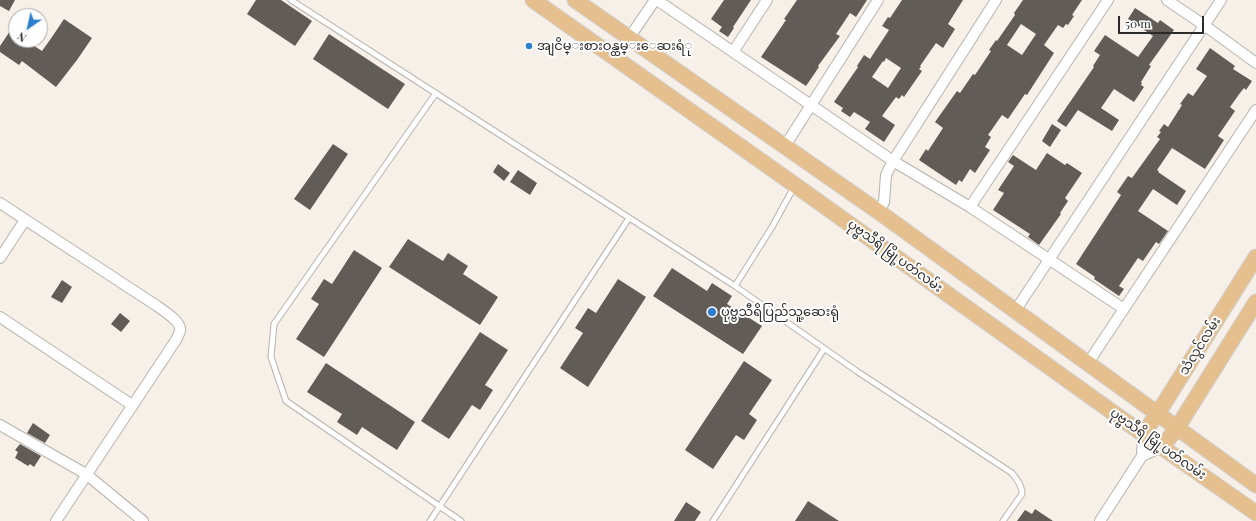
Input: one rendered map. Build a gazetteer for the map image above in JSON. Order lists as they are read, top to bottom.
{
  "streets": {
    "main road": ["ပုဗ္ဗသီရိ မြို့ပတ်လမ်း", "သံလွင်လမ်း"]
  },
  "crossings": [
    ["ပုဗ္ဗသီရိ မြို့ပတ်လမ်း", "သံလွင်လမ်း"]
  ],
  "places": ["အျငိမ္းစားဝန္ထမ္းေဆးရံု", "ပုဗ္ဗသီရိပြည်သူ့ဆေးရုံ"],
  "scale_bar": "50 m",
  "north": "bottom left"
}
